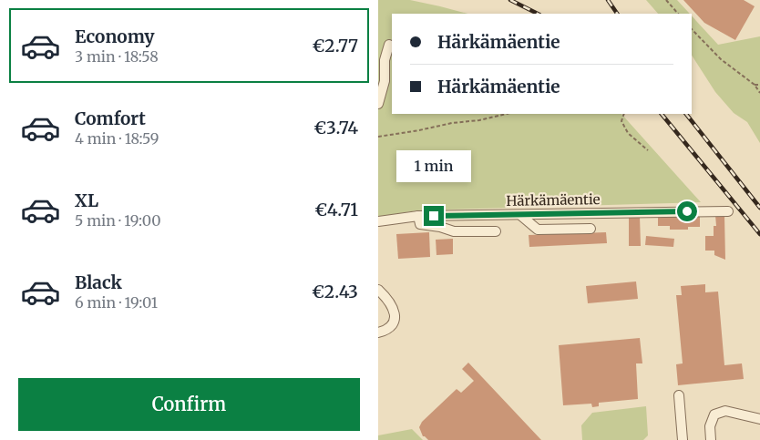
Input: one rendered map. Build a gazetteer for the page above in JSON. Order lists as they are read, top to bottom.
{
  "streets": {
    "street": ["Härkämäentie"]
  },
  "page": {
    "list": [
      {
        "name": "Economy",
        "note": "3 min · 18:58",
        "value": "€2.77"
      },
      {
        "name": "Comfort",
        "note": "4 min · 18:59",
        "value": "€3.74"
      },
      {
        "name": "XL",
        "note": "5 min · 19:00",
        "value": "€4.71"
      },
      {
        "name": "Black",
        "note": "6 min · 19:01",
        "value": "€2.43"
      }
    ],
    "banner": ["Härkämäentie", "Härkämäentie"],
    "bubble": "1 min",
    "buttons": "Confirm"
  }
}
